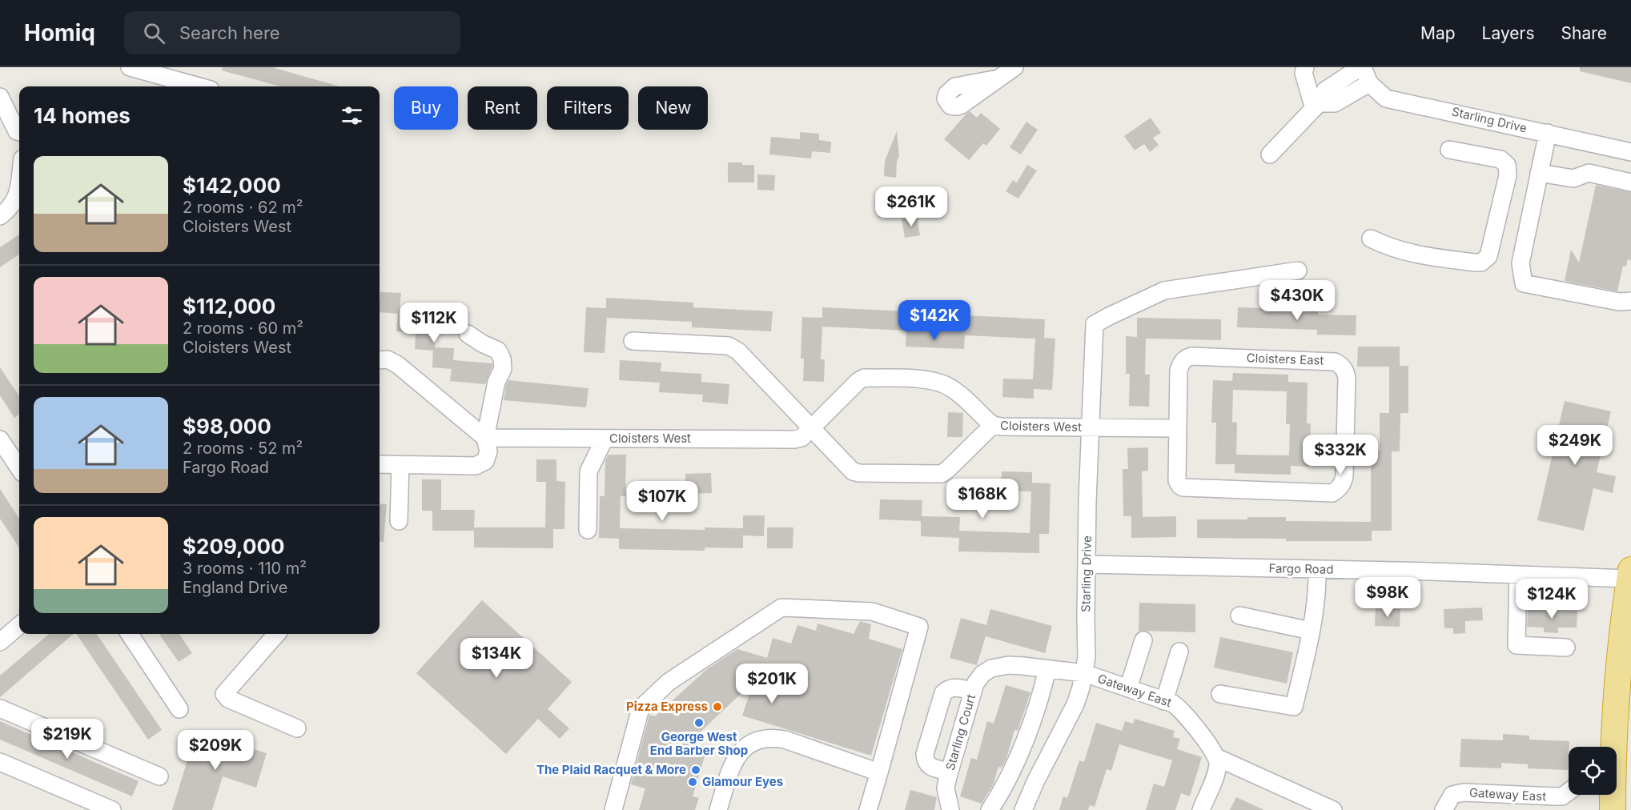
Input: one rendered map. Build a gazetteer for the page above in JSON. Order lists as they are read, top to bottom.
{
  "streets": {
    "street": [
      "Starling Drive",
      "Cloisters East",
      "Cloisters West",
      "Fargo Road",
      "Gateway East",
      "Starling Court"
    ]
  },
  "crossings": [
    ["Starling Drive", "Cloisters West"],
    ["Starling Drive", "Fargo Road"],
    ["Starling Drive", "Gateway East"],
    ["Starling Drive", "Starling Court"],
    ["Gateway East", "Starling Court"]
  ],
  "places": [
    "Pizza Express",
    "George West End Barber Shop",
    "The Plaid Racquet & More",
    "Glamour Eyes"
  ],
  "page": {
    "header": "Homiq",
    "search": "Search here",
    "nav": ["Map", "Layers", "Share"],
    "chip": [
      "Buy",
      "Rent",
      "Filters",
      "New"
    ],
    "heading": "14 homes",
    "list": [
      {
        "name": "$142,000",
        "note": "2 rooms · 62 m² · Cloisters West"
      },
      {
        "name": "$112,000",
        "note": "2 rooms · 60 m² · Cloisters West"
      },
      {
        "name": "$98,000",
        "note": "2 rooms · 52 m² · Fargo Road"
      },
      {
        "name": "$209,000",
        "note": "3 rooms · 110 m² · England Drive"
      }
    ],
    "price": [
      "$261K",
      "$430K",
      "$142K",
      "$112K",
      "$249K",
      "$332K",
      "$168K",
      "$107K",
      "$98K",
      "$124K",
      "$134K",
      "$201K",
      "$219K",
      "$209K"
    ]
  }
}
